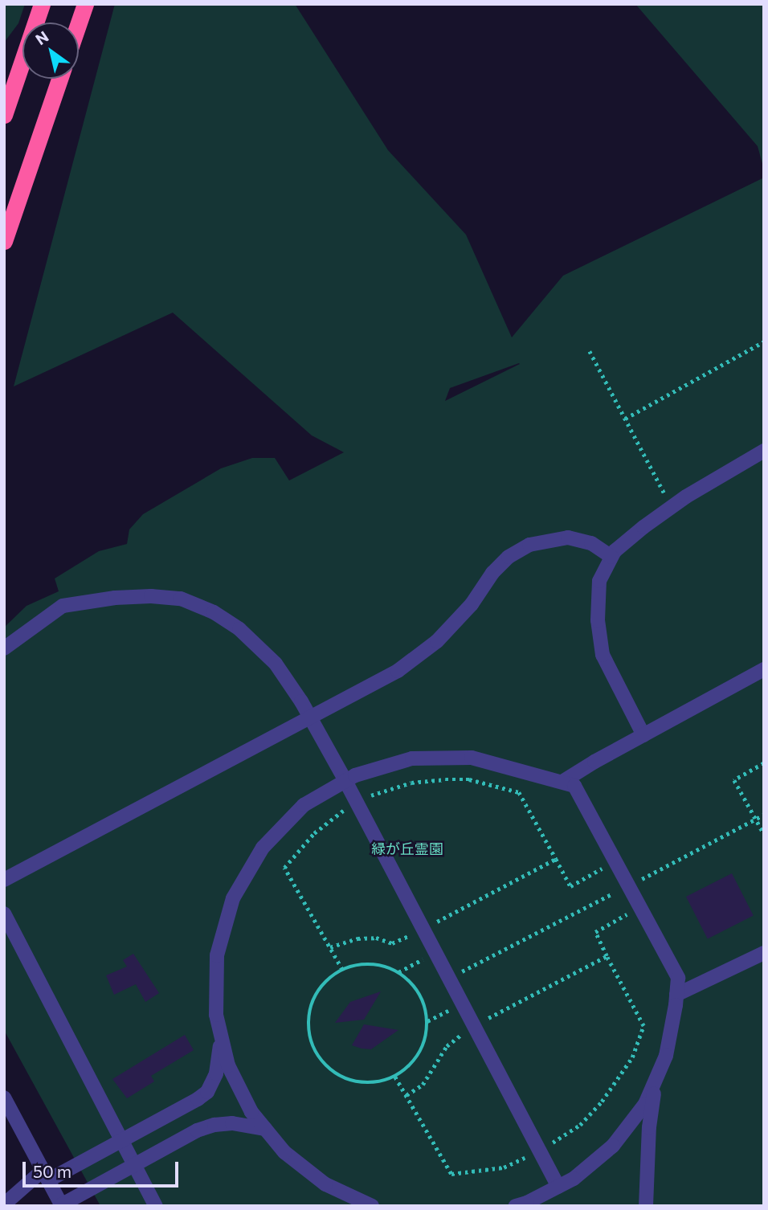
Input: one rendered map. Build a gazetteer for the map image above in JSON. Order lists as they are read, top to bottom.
{
  "parks": ["緑が丘霊園"],
  "scale_bar": "50 m",
  "north": "top left"
}
